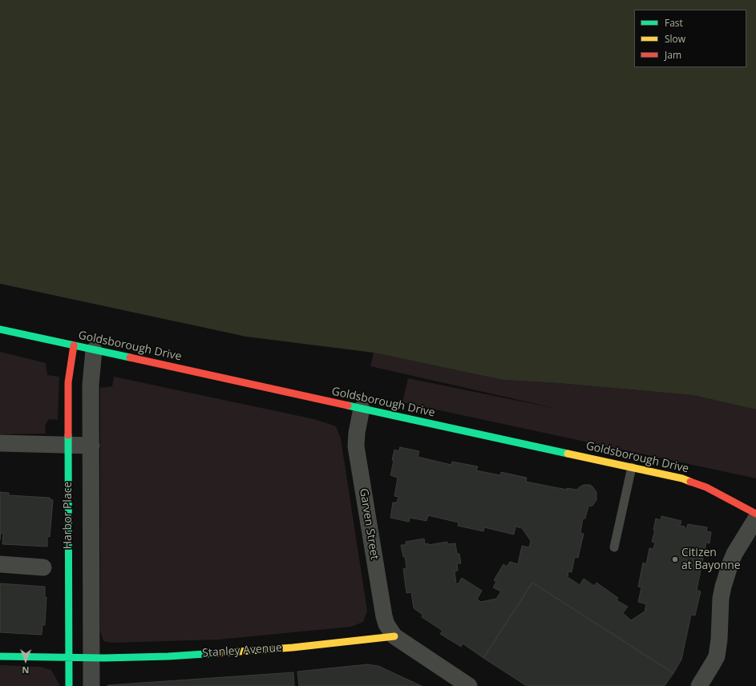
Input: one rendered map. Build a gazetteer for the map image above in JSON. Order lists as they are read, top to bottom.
{
  "streets": {
    "street": [
      "Goldsborough Drive",
      "Harbor Place",
      "Garven Street",
      "Stanley Avenue"
    ]
  },
  "crossings": [
    ["Goldsborough Drive", "Harbor Place"],
    ["Goldsborough Drive", "Garven Street"],
    ["Harbor Place", "Stanley Avenue"],
    ["Garven Street", "Stanley Avenue"]
  ],
  "places": ["Citizen at Bayonne"],
  "legend": ["Fast", "Slow", "Jam"],
  "north": "bottom"
}
